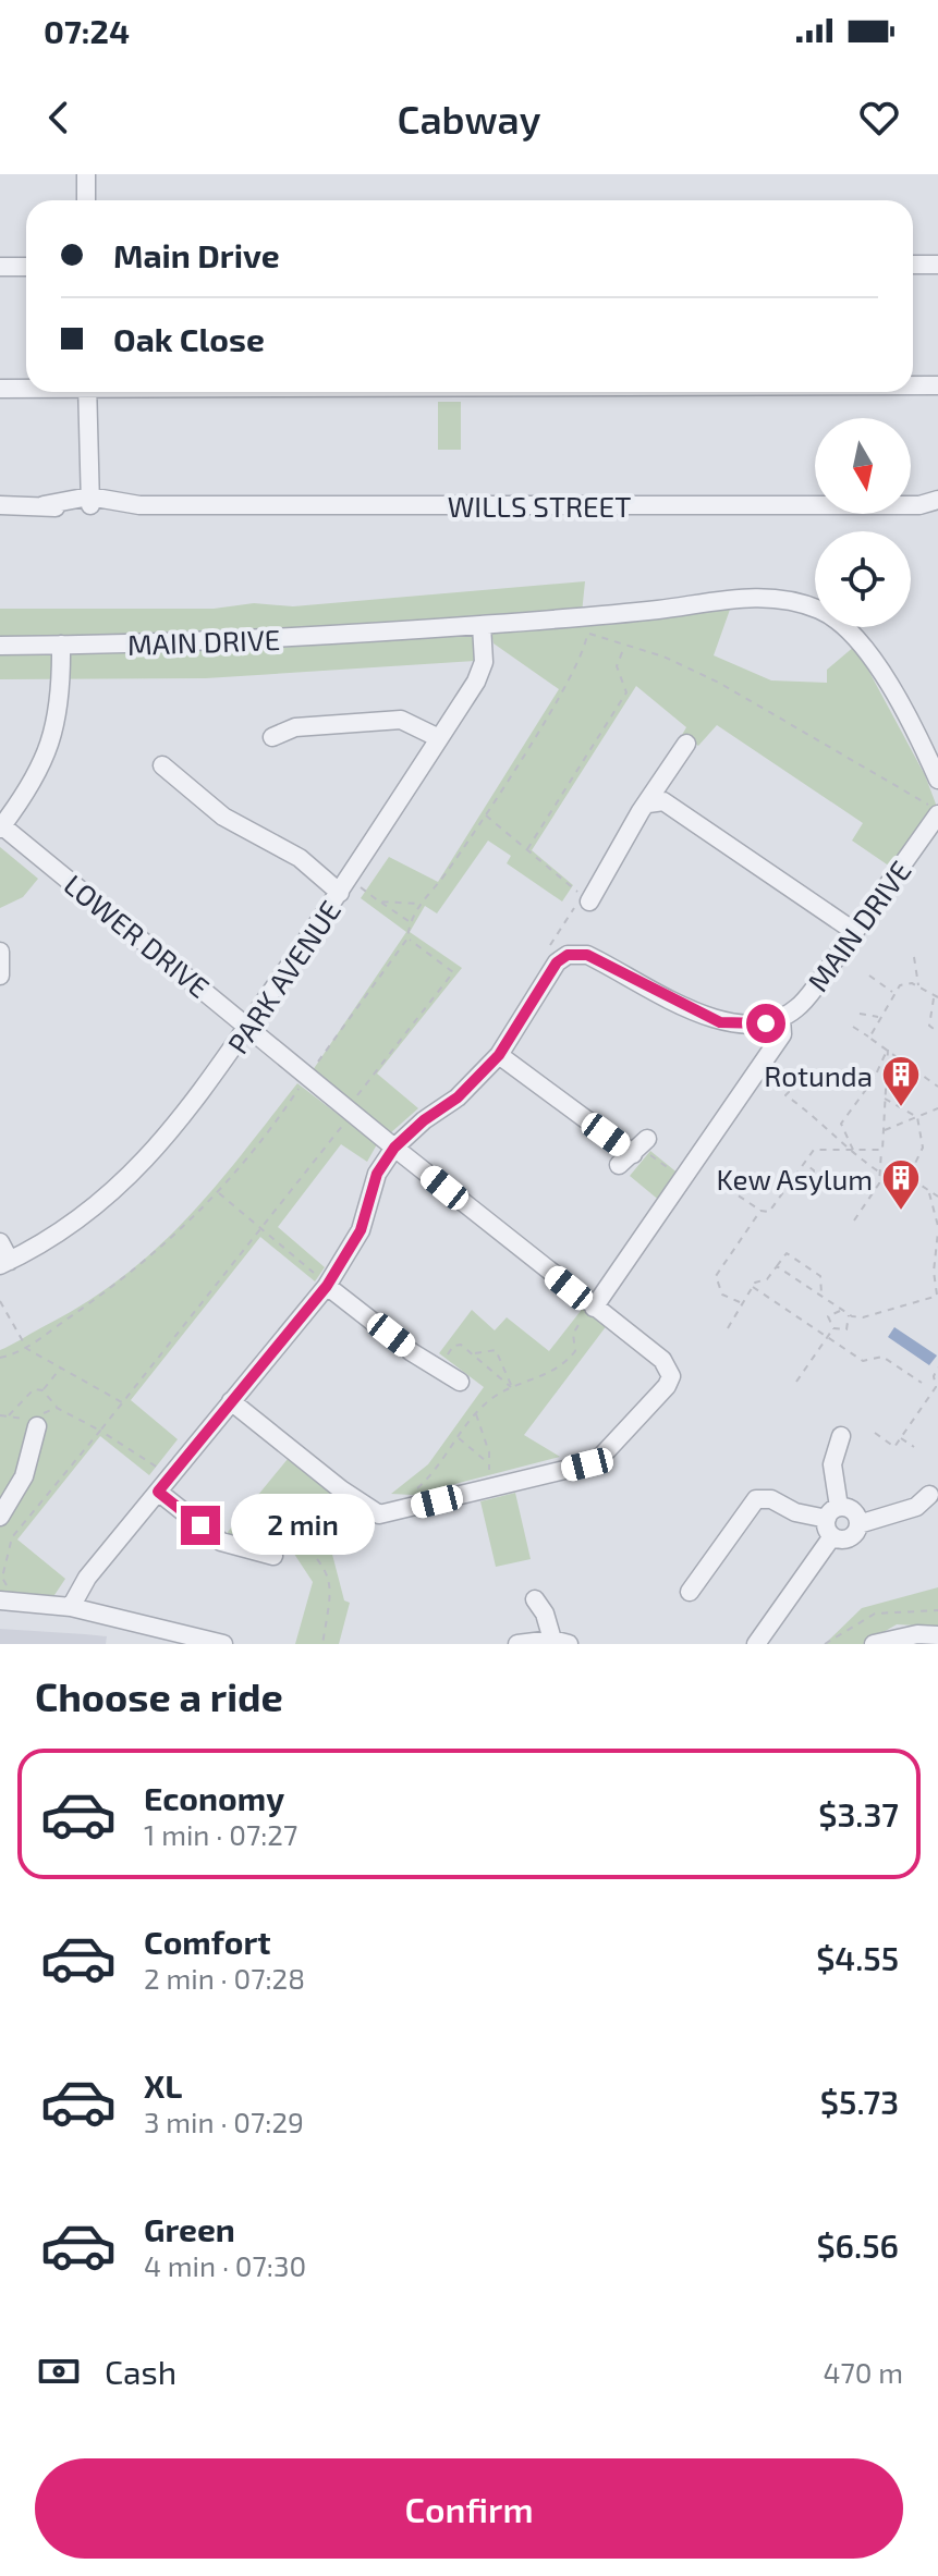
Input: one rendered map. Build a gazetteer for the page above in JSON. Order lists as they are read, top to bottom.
{
  "streets": {
    "street": [
      "WILLS STREET",
      "MAIN DRIVE",
      "LOWER DRIVE",
      "PARK AVENUE"
    ]
  },
  "crossings": [
    ["MAIN DRIVE", "PARK AVENUE"],
    ["LOWER DRIVE", "PARK AVENUE"]
  ],
  "places": {
    "building": ["Rotunda", "Kew Asylum"]
  },
  "north": "bottom",
  "page": {
    "status": "07:24",
    "header": "Cabway",
    "banner": ["Main Drive", "Oak Close"],
    "bubble": "2 min",
    "heading": "Choose a ride",
    "list": [
      {
        "name": "Economy",
        "note": "1 min · 07:27",
        "value": "$3.37"
      },
      {
        "name": "Comfort",
        "note": "2 min · 07:28",
        "value": "$4.55"
      },
      {
        "name": "XL",
        "note": "3 min · 07:29",
        "value": "$5.73"
      },
      {
        "name": "Green",
        "note": "4 min · 07:30",
        "value": "$6.56"
      }
    ],
    "pay": ["Cash", "470 m"],
    "buttons": "Confirm"
  }
}
